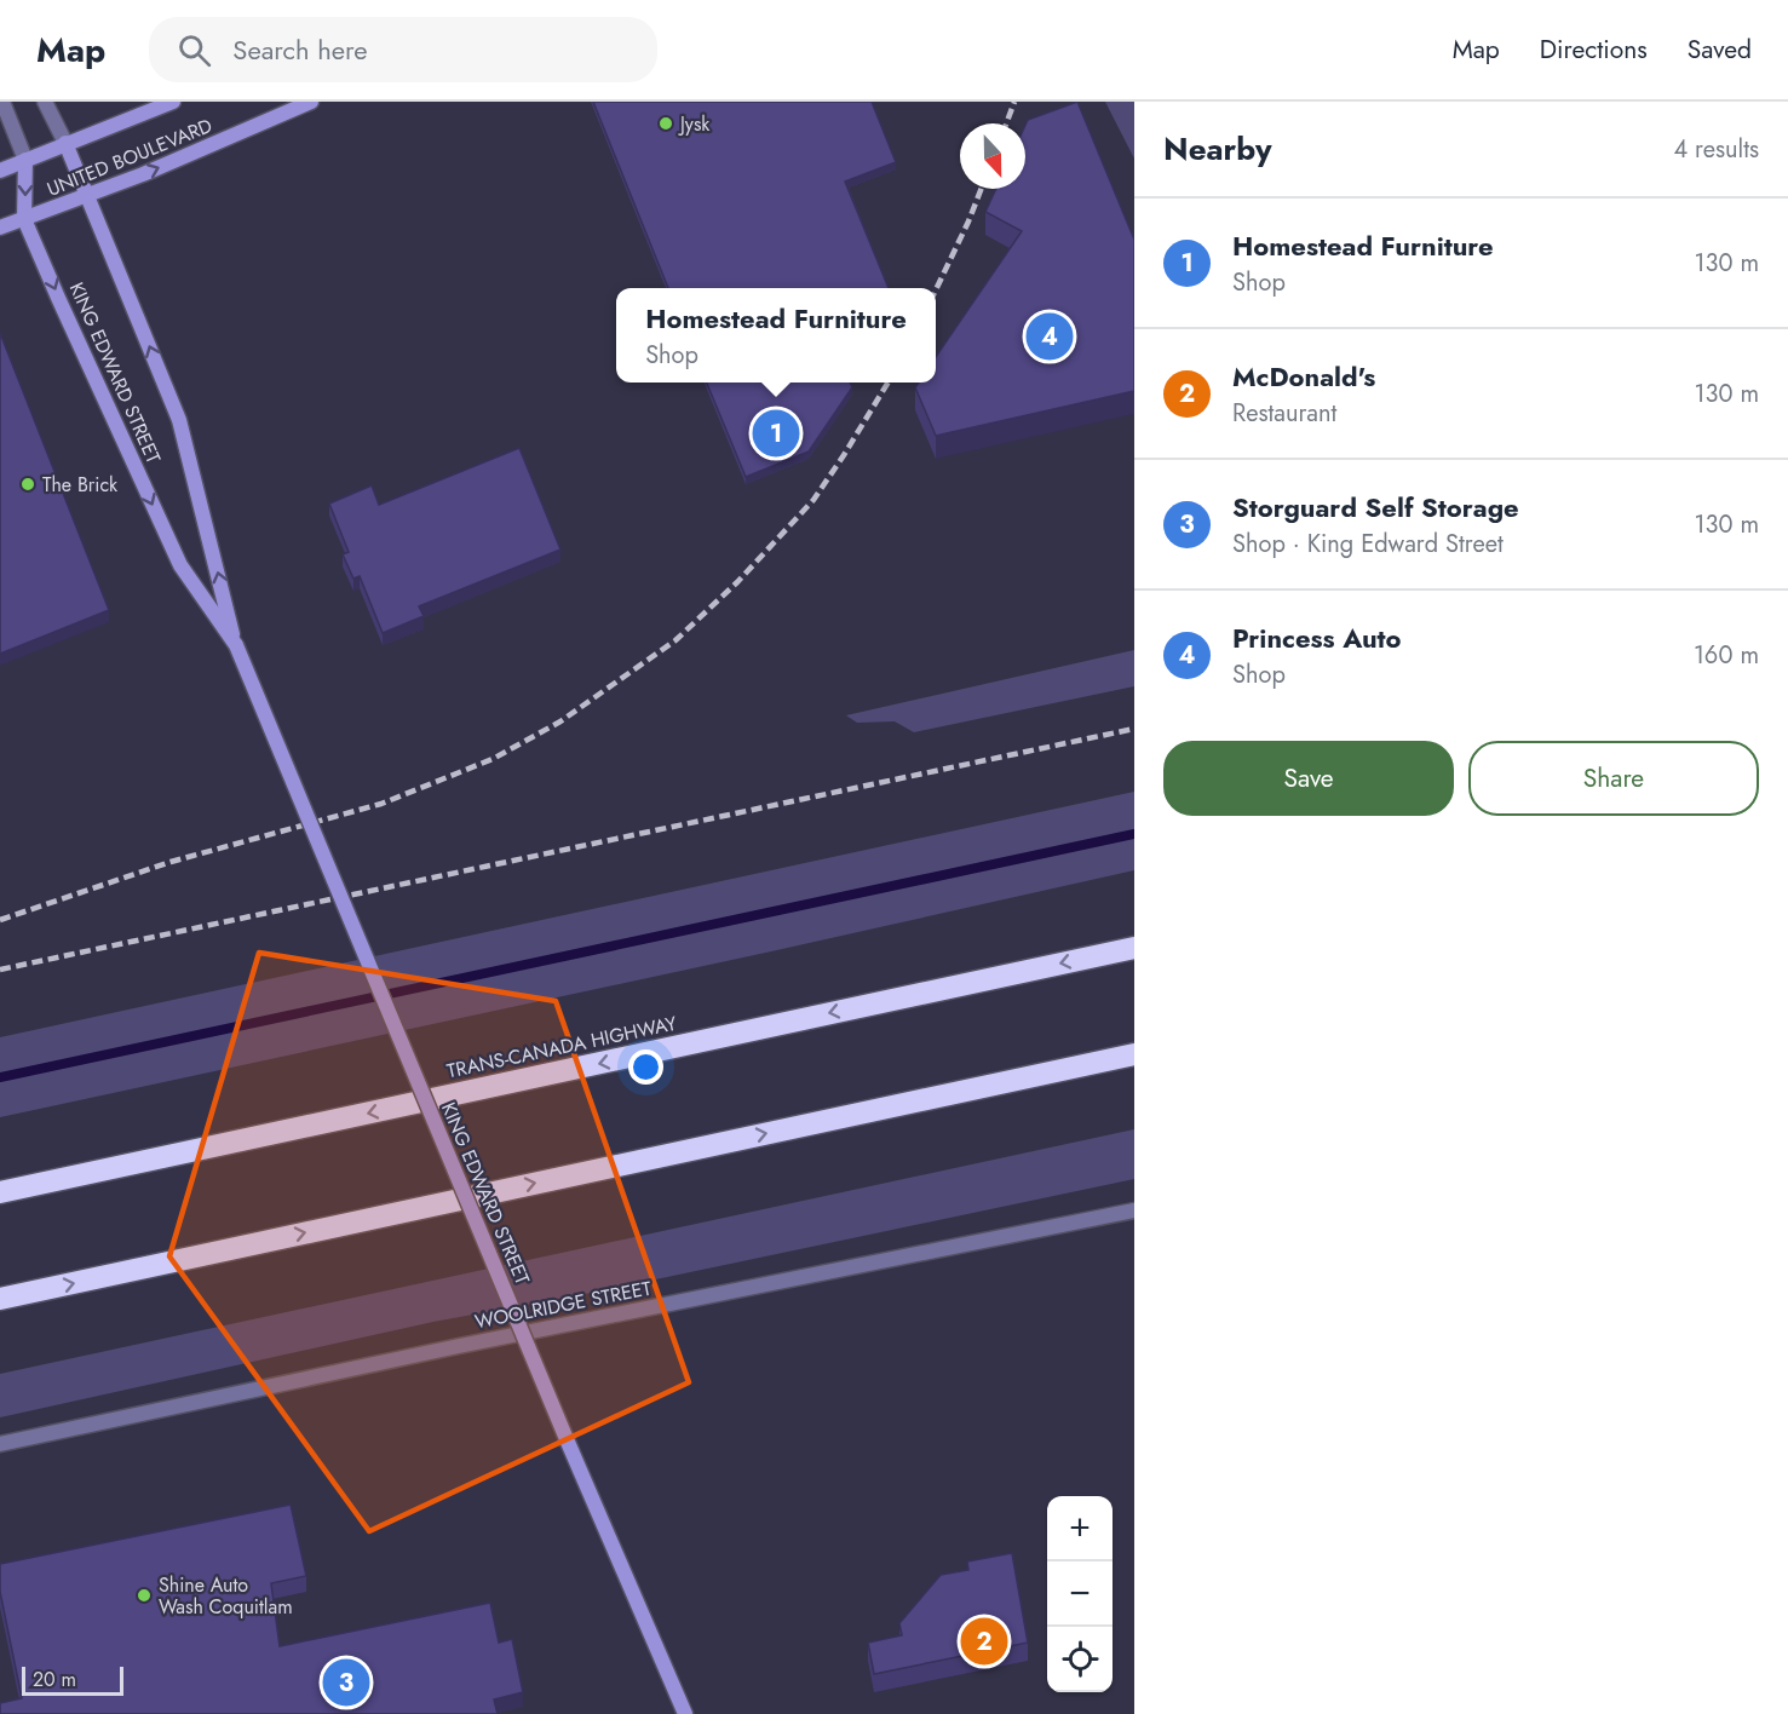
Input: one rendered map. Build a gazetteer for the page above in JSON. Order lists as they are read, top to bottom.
{
  "streets": {
    "highway": ["TRANS-CANADA HIGHWAY"],
    "main road": ["UNITED BOULEVARD", "KING EDWARD STREET"],
    "street": ["WOOLRIDGE STREET"]
  },
  "crossings": [
    ["UNITED BOULEVARD", "KING EDWARD STREET"]
  ],
  "places": ["Jysk", "The Brick", "Shine Auto Wash Coquitlam"],
  "scale_bar": "20 m",
  "north": "bottom",
  "page": {
    "header": "Map",
    "search": "Search here",
    "nav": ["Map", "Directions", "Saved"],
    "heading": ["Nearby", "4 results"],
    "list": [
      {
        "mark": "1",
        "name": "Homestead Furniture",
        "note": "Shop",
        "value": "130 m"
      },
      {
        "mark": "2",
        "name": "McDonald's",
        "note": "Restaurant",
        "value": "130 m"
      },
      {
        "mark": "3",
        "name": "Storguard Self Storage",
        "note": "Shop · King Edward Street",
        "value": "130 m"
      },
      {
        "mark": "4",
        "name": "Princess Auto",
        "note": "Shop",
        "value": "160 m"
      }
    ],
    "popup": ["Homestead Furniture", "Shop"],
    "pins": [
      "4",
      "1",
      "2",
      "3"
    ],
    "buttons": ["Save", "Share"],
    "map_buttons": ["+", "−"],
    "scale": "20 m"
  }
}
